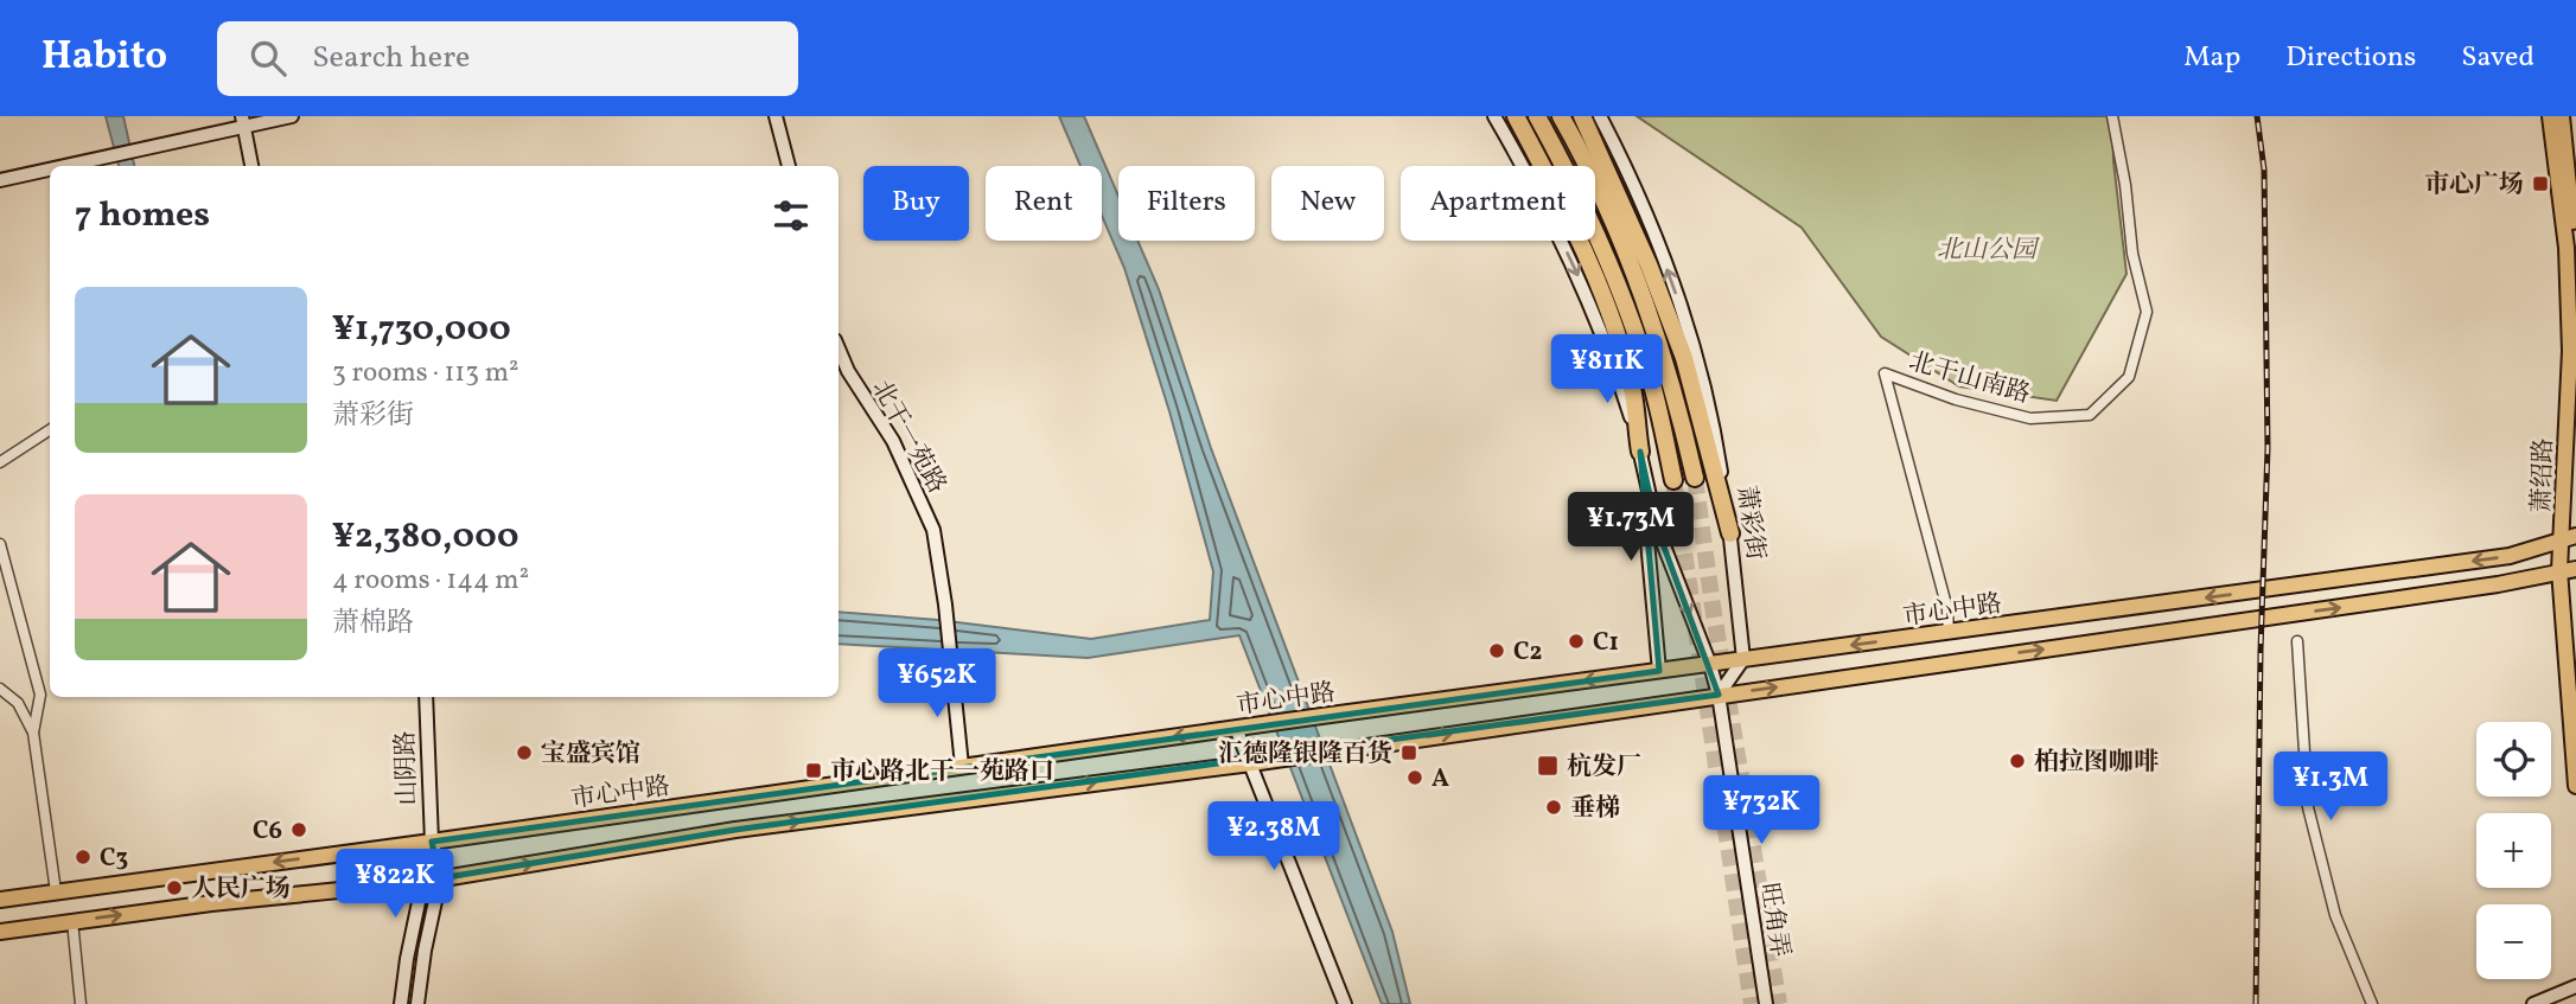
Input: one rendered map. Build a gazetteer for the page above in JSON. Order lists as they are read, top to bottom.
{
  "streets": {
    "main road": [
      "北干一苑路",
      "萧绍路",
      "萧彩街",
      "市心中路",
      "山阴路",
      "旺角弄"
    ],
    "street": ["北干山南路"]
  },
  "crossings": [
    ["北干山南路", "市心中路"],
    ["北干一苑路", "市心中路"],
    ["萧绍路", "市心中路"],
    ["萧彩街", "市心中路"],
    ["市心中路", "山阴路"],
    ["市心中路", "旺角弄"]
  ],
  "parks": ["北山公园"],
  "places": {
    "transit": [
      "市心广场",
      "汇德隆银隆百货",
      "杭发厂",
      "市心路北干一苑路口"
    ],
    "other": [
      "C1",
      "C2",
      "宝盛宾馆",
      "柏拉图咖啡",
      "A",
      "垂梯",
      "C6",
      "C3",
      "人民广场"
    ]
  },
  "page": {
    "header": "Habito",
    "search": "Search here",
    "nav": ["Map", "Directions", "Saved"],
    "chip": [
      "Buy",
      "Rent",
      "Filters",
      "New",
      "Apartment"
    ],
    "heading": "7 homes",
    "list": [
      {
        "name": "¥1,730,000",
        "note": "3 rooms · 113 m² · 萧彩街"
      },
      {
        "name": "¥2,380,000",
        "note": "4 rooms · 144 m² · 萧棉路"
      }
    ],
    "price": [
      "¥811K",
      "¥1.73M",
      "¥652K",
      "¥1.3M",
      "¥732K",
      "¥2.38M",
      "¥822K"
    ],
    "map_buttons": ["+", "−"]
  }
}
